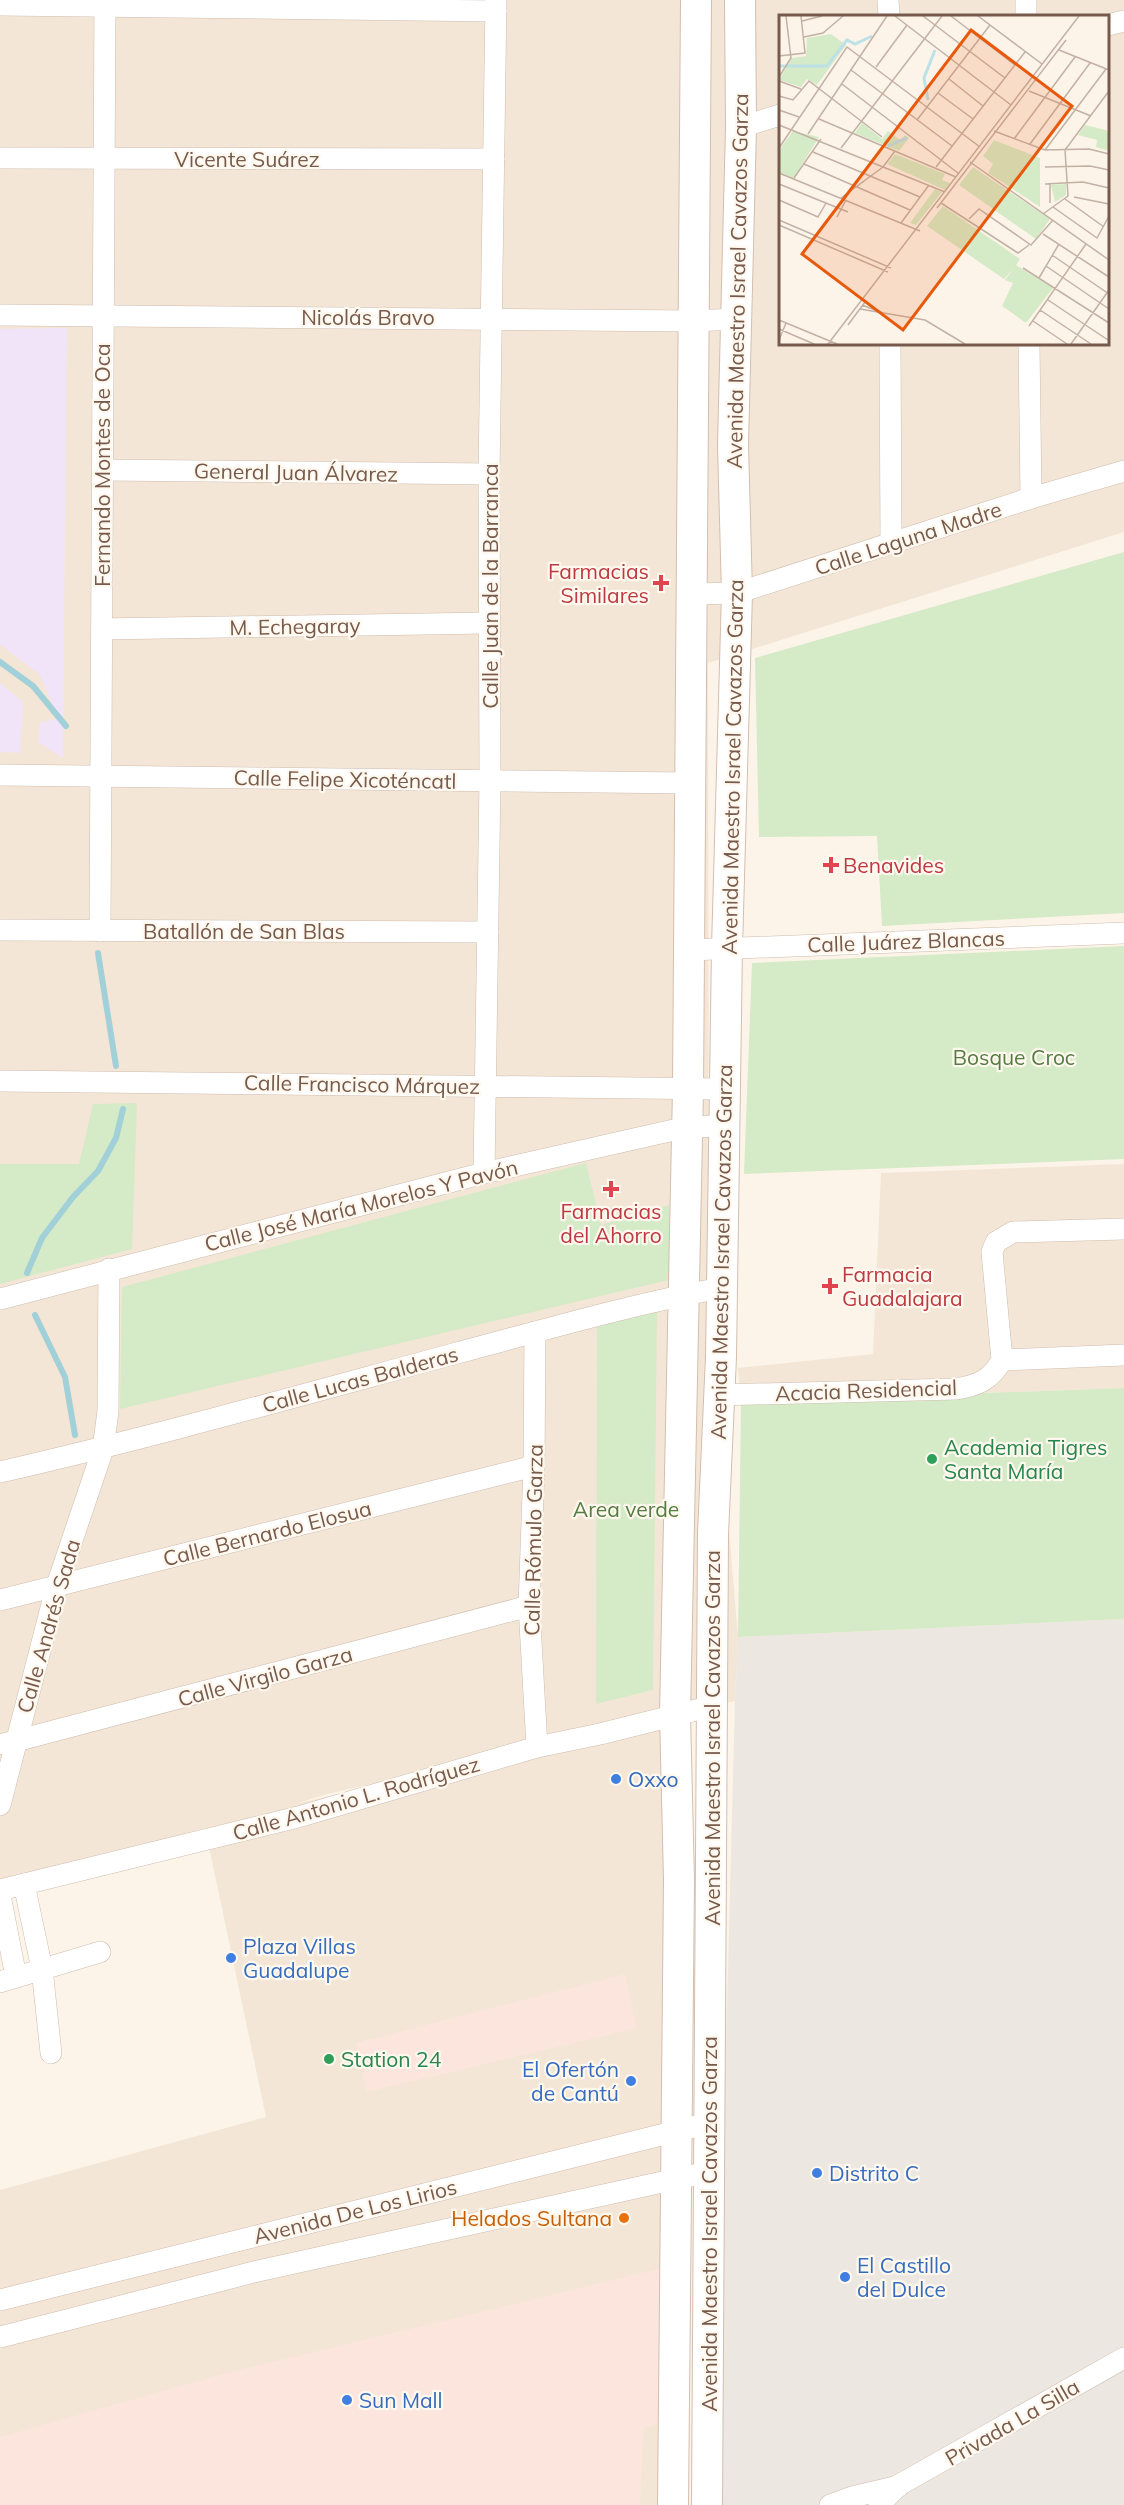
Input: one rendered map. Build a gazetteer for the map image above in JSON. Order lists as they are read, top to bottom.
{
  "streets": {
    "main road": ["Avenida Maestro Israel Cavazos Garza"],
    "street": [
      "Vicente Suárez",
      "Nicolás Bravo",
      "Fernando Montes de Oca",
      "General Juan Álvarez",
      "Calle Laguna Madre",
      "Calle Juan de la Barranca",
      "M. Echegaray",
      "Calle Felipe Xicoténcatl",
      "Batallón de San Blas",
      "Calle Juárez Blancas",
      "Calle Francisco Márquez",
      "Calle José María Morelos Y Pavón",
      "Calle Lucas Balderas",
      "Acacia Residencial",
      "Calle Bernardo Elosua",
      "Calle Rómulo Garza",
      "Calle Andrés Sada",
      "Calle Virgilo Garza",
      "Calle Antonio L. Rodríguez",
      "Avenida De Los Lirios",
      "Privada La Silla"
    ]
  },
  "crossings": [
    ["Vicente Suárez", "Fernando Montes de Oca"],
    ["Vicente Suárez", "Calle Juan de la Barranca"],
    ["Avenida Maestro Israel Cavazos Garza", "Nicolás Bravo"],
    ["Avenida Maestro Israel Cavazos Garza", "Calle Laguna Madre"],
    ["Avenida Maestro Israel Cavazos Garza", "Calle Felipe Xicoténcatl"],
    ["Avenida Maestro Israel Cavazos Garza", "Calle Juárez Blancas"],
    ["Avenida Maestro Israel Cavazos Garza", "Calle Francisco Márquez"],
    ["Avenida Maestro Israel Cavazos Garza", "Calle José María Morelos Y Pavón"],
    ["Avenida Maestro Israel Cavazos Garza", "Calle Lucas Balderas"],
    ["Avenida Maestro Israel Cavazos Garza", "Acacia Residencial"],
    ["Avenida Maestro Israel Cavazos Garza", "Calle Antonio L. Rodríguez"],
    ["Avenida Maestro Israel Cavazos Garza", "Avenida De Los Lirios"],
    ["Nicolás Bravo", "Fernando Montes de Oca"],
    ["Nicolás Bravo", "Calle Juan de la Barranca"],
    ["Fernando Montes de Oca", "General Juan Álvarez"],
    ["Fernando Montes de Oca", "M. Echegaray"],
    ["Fernando Montes de Oca", "Calle Felipe Xicoténcatl"],
    ["Fernando Montes de Oca", "Batallón de San Blas"],
    ["General Juan Álvarez", "Calle Juan de la Barranca"],
    ["Calle Juan de la Barranca", "M. Echegaray"],
    ["Calle Juan de la Barranca", "Calle Felipe Xicoténcatl"],
    ["Calle Juan de la Barranca", "Batallón de San Blas"],
    ["Calle Juan de la Barranca", "Calle Francisco Márquez"],
    ["Calle Juan de la Barranca", "Calle José María Morelos Y Pavón"],
    ["Calle José María Morelos Y Pavón", "Calle Andrés Sada"],
    ["Calle Lucas Balderas", "Calle Rómulo Garza"],
    ["Calle Lucas Balderas", "Calle Andrés Sada"],
    ["Calle Bernardo Elosua", "Calle Rómulo Garza"],
    ["Calle Bernardo Elosua", "Calle Andrés Sada"],
    ["Calle Rómulo Garza", "Calle Virgilo Garza"],
    ["Calle Rómulo Garza", "Calle Antonio L. Rodríguez"],
    ["Calle Andrés Sada", "Calle Virgilo Garza"]
  ],
  "parks": ["Bosque Croc", "Area verde"],
  "places": {
    "health": [
      "Farmacias Similares",
      "Benavides",
      "Farmacias del Ahorro",
      "Farmacia Guadalajara"
    ],
    "other": [
      "Academia Tigres Santa María",
      "Oxxo",
      "Plaza Villas Guadalupe",
      "Station 24",
      "El Ofertón de Cantú",
      "Distrito C",
      "Helados Sultana",
      "El Castillo del Dulce",
      "Sun Mall"
    ]
  }
}
